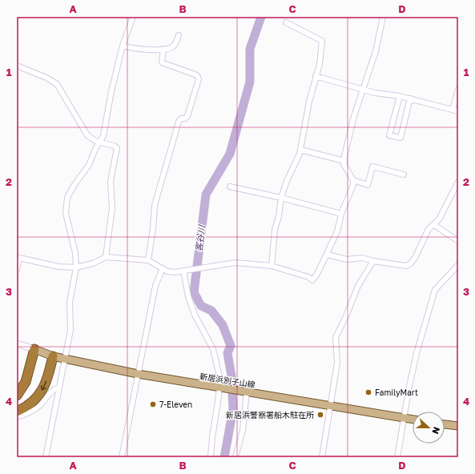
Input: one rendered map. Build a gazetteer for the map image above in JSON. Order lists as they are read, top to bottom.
{
  "streets": {
    "main road": ["新居浜別子山線"]
  },
  "water": ["客谷川"],
  "places": ["FamilyMart", "7-Eleven", "新居浜警察署船木駐在所"],
  "north": "right",
  "grid": {
    "columns": [
      "A",
      "B",
      "C",
      "D"
    ],
    "rows": [
      "1",
      "2",
      "3",
      "4"
    ]
  }
}
